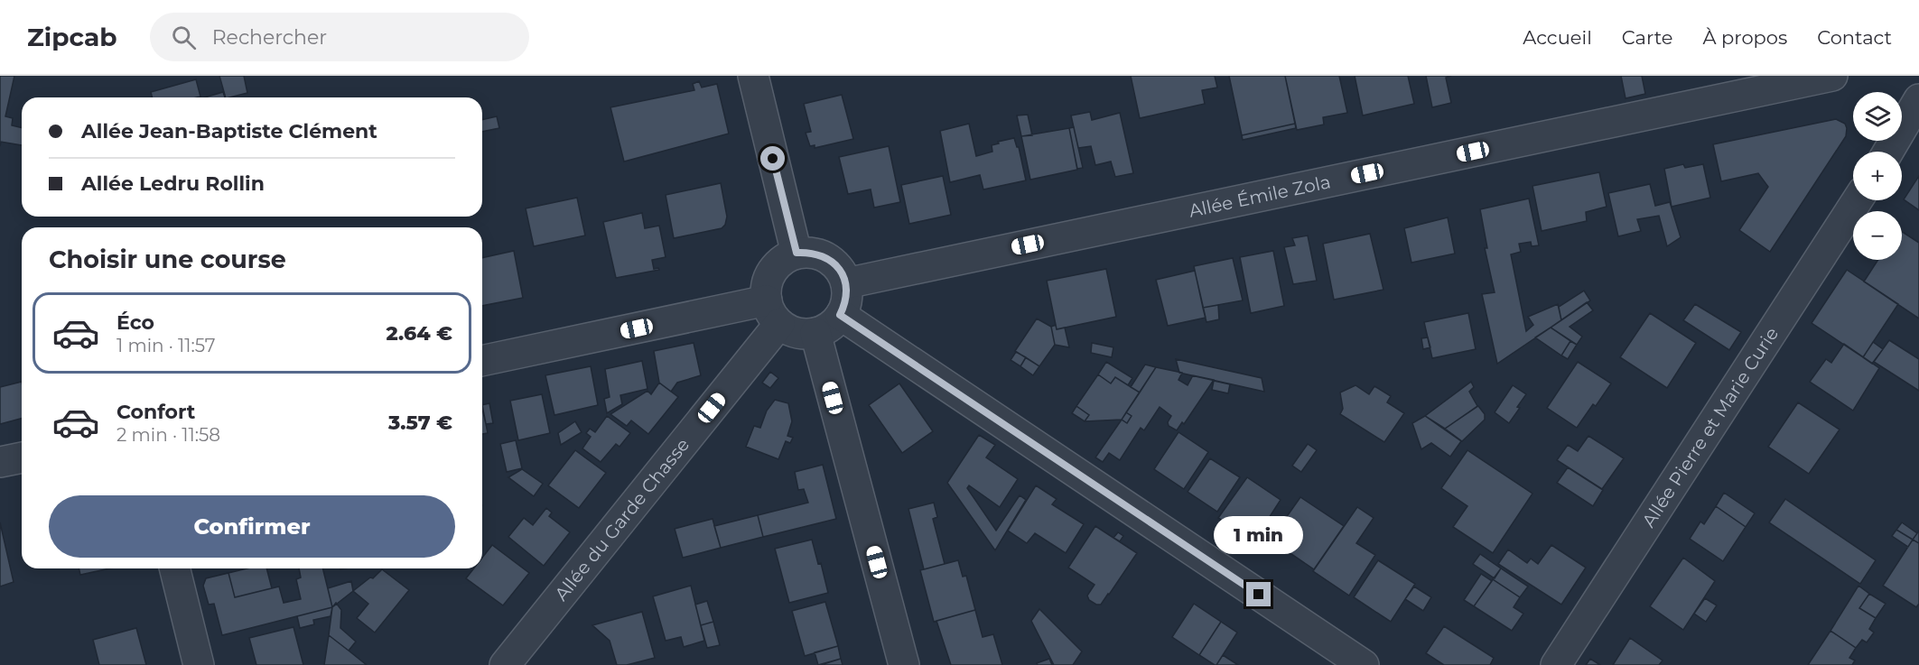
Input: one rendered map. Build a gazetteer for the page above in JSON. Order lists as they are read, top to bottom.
{
  "streets": {
    "street": ["Allée Émile Zola", "Allée Pierre et Marie Curie", "Allée du Garde Chasse"]
  },
  "crossings": [
    ["Allée Émile Zola", "Allée du Garde Chasse"]
  ],
  "page": {
    "header": "Zipcab",
    "search": "Rechercher",
    "nav": [
      "Accueil",
      "Carte",
      "À propos",
      "Contact"
    ],
    "map_buttons": ["+", "−"],
    "banner": ["Allée Jean-Baptiste Clément", "Allée Ledru Rollin"],
    "heading": "Choisir une course",
    "list": [
      {
        "name": "Éco",
        "note": "1 min · 11:57",
        "value": "2.64 €"
      },
      {
        "name": "Confort",
        "note": "2 min · 11:58",
        "value": "3.57 €"
      }
    ],
    "buttons": "Confirmer",
    "bubble": "1 min"
  }
}
